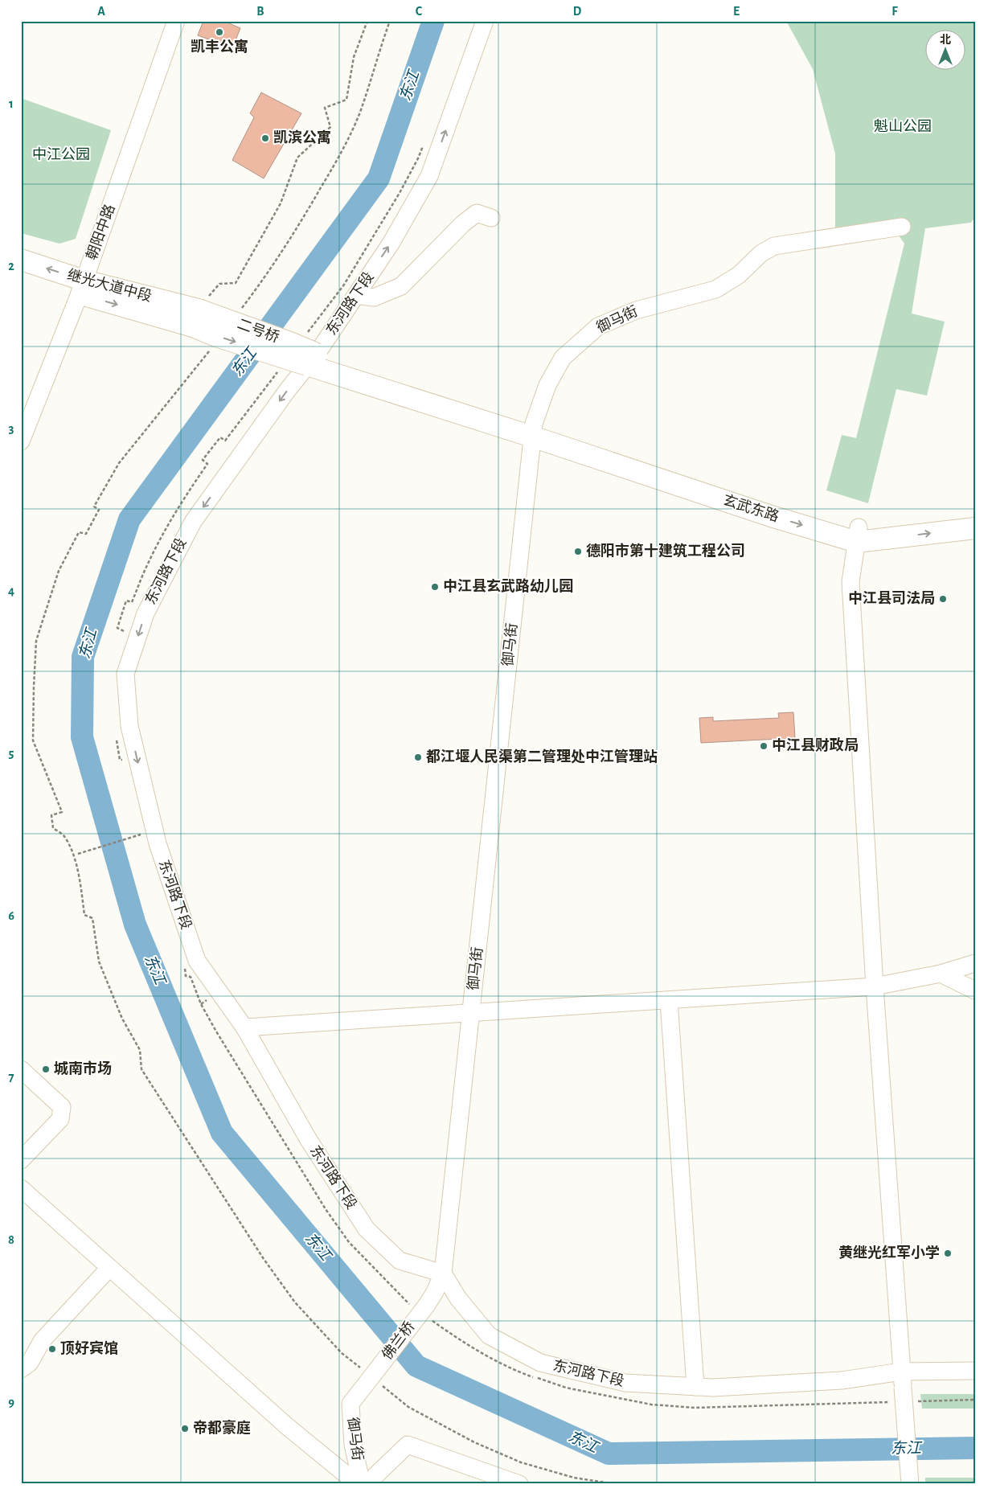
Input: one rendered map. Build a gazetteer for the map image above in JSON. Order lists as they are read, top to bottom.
{
  "streets": {
    "main road": ["继光大道中段", "二号桥", "玄武东路"],
    "street": [
      "朝阳中路",
      "东河路下段",
      "御马街",
      "佛兰桥"
    ]
  },
  "crossings": [
    ["朝阳中路", "继光大道中段"],
    ["继光大道中段", "二号桥"],
    ["东河路下段", "御马街"],
    ["东河路下段", "二号桥"],
    ["御马街", "二号桥"],
    ["御马街", "玄武东路"],
    ["御马街", "佛兰桥"],
    ["二号桥", "玄武东路"]
  ],
  "water": ["东江"],
  "parks": ["魁山公园", "中江公园"],
  "places": [
    "凯丰公寓",
    "凯滨公寓",
    "德阳市第十建筑工程公司",
    "中江县玄武路幼儿园",
    "中江县司法局",
    "中江县财政局",
    "都江堰人民渠第二管理处中江管理站",
    "城南市场",
    "黄继光红军小学",
    "顶好宾馆",
    "帝都豪庭"
  ],
  "north": "top",
  "grid": {
    "columns": [
      "A",
      "B",
      "C",
      "D",
      "E",
      "F"
    ],
    "rows": [
      "1",
      "2",
      "3",
      "4",
      "5",
      "6",
      "7",
      "8",
      "9"
    ]
  }
}
